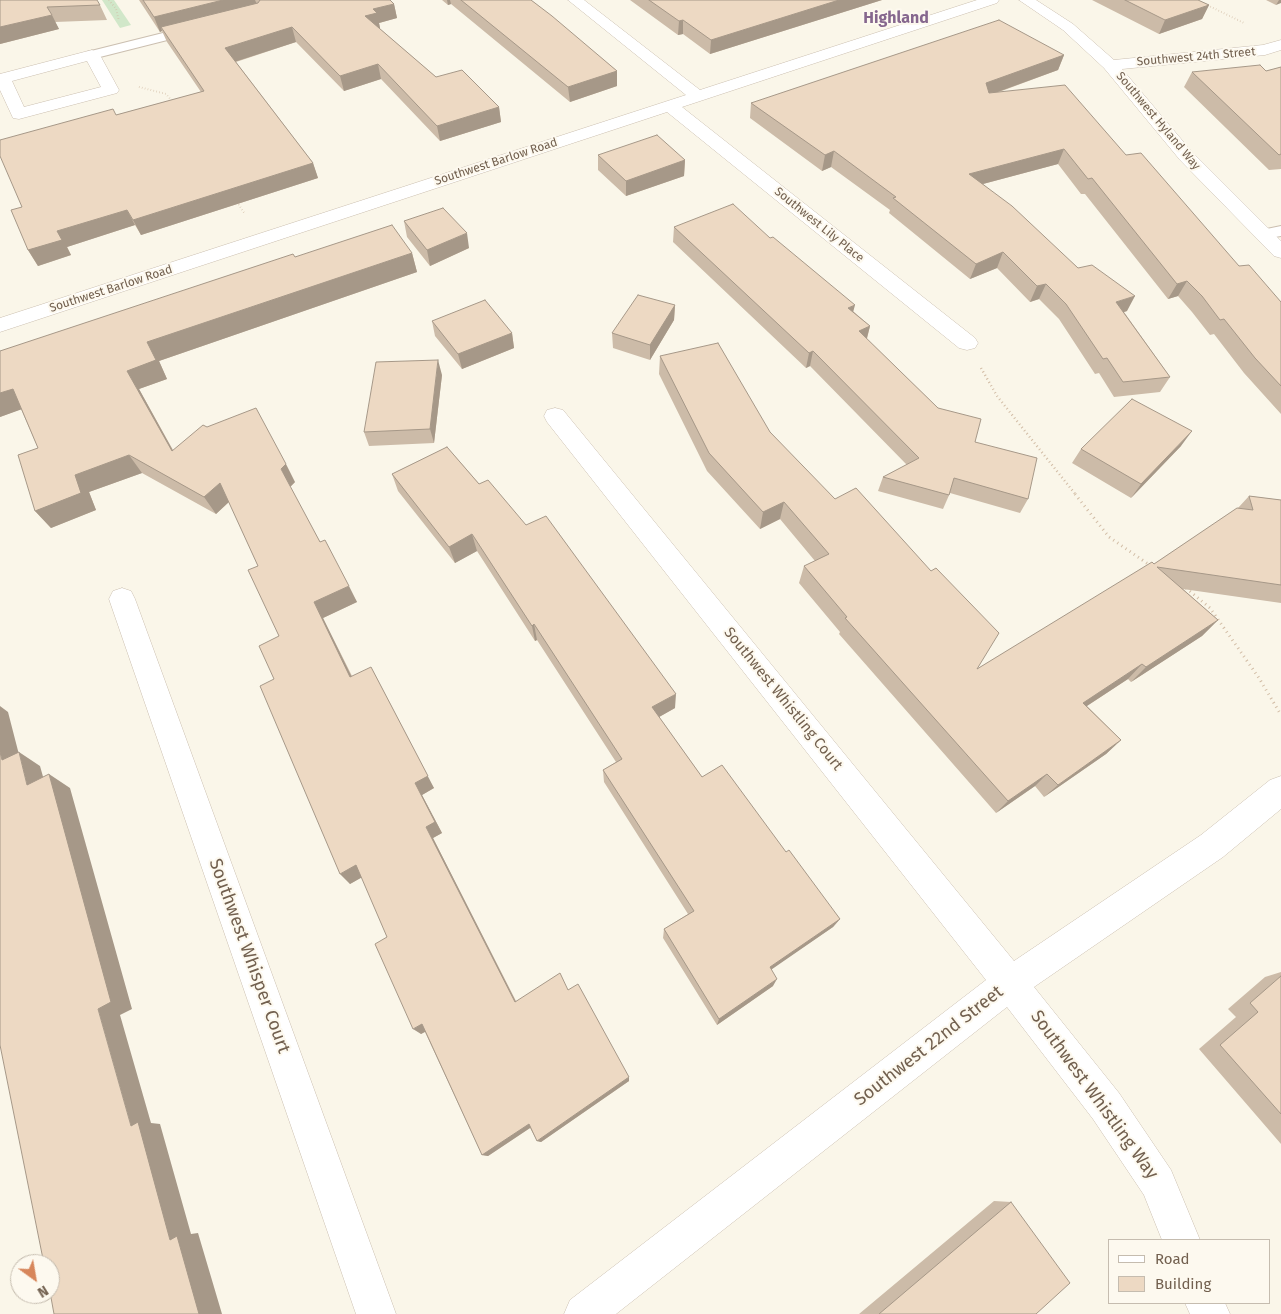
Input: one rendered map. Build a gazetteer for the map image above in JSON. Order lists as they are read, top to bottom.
{
  "streets": {
    "street": [
      "Southwest 24th Street",
      "Southwest Hyland Way",
      "Southwest Barlow Road",
      "Southwest Lily Place",
      "Southwest Whistling Court",
      "Southwest Whisper Court",
      "Southwest 22nd Street",
      "Southwest Whistling Way"
    ]
  },
  "crossings": [
    ["Southwest 24th Street", "Southwest Hyland Way"],
    ["Southwest Barlow Road", "Southwest Lily Place"],
    ["Southwest Whistling Court", "Southwest 22nd Street"],
    ["Southwest Whistling Court", "Southwest Whistling Way"],
    ["Southwest 22nd Street", "Southwest Whistling Way"]
  ],
  "districts": ["Highland"],
  "legend": ["Road", "Building"],
  "north": "bottom right"
}
